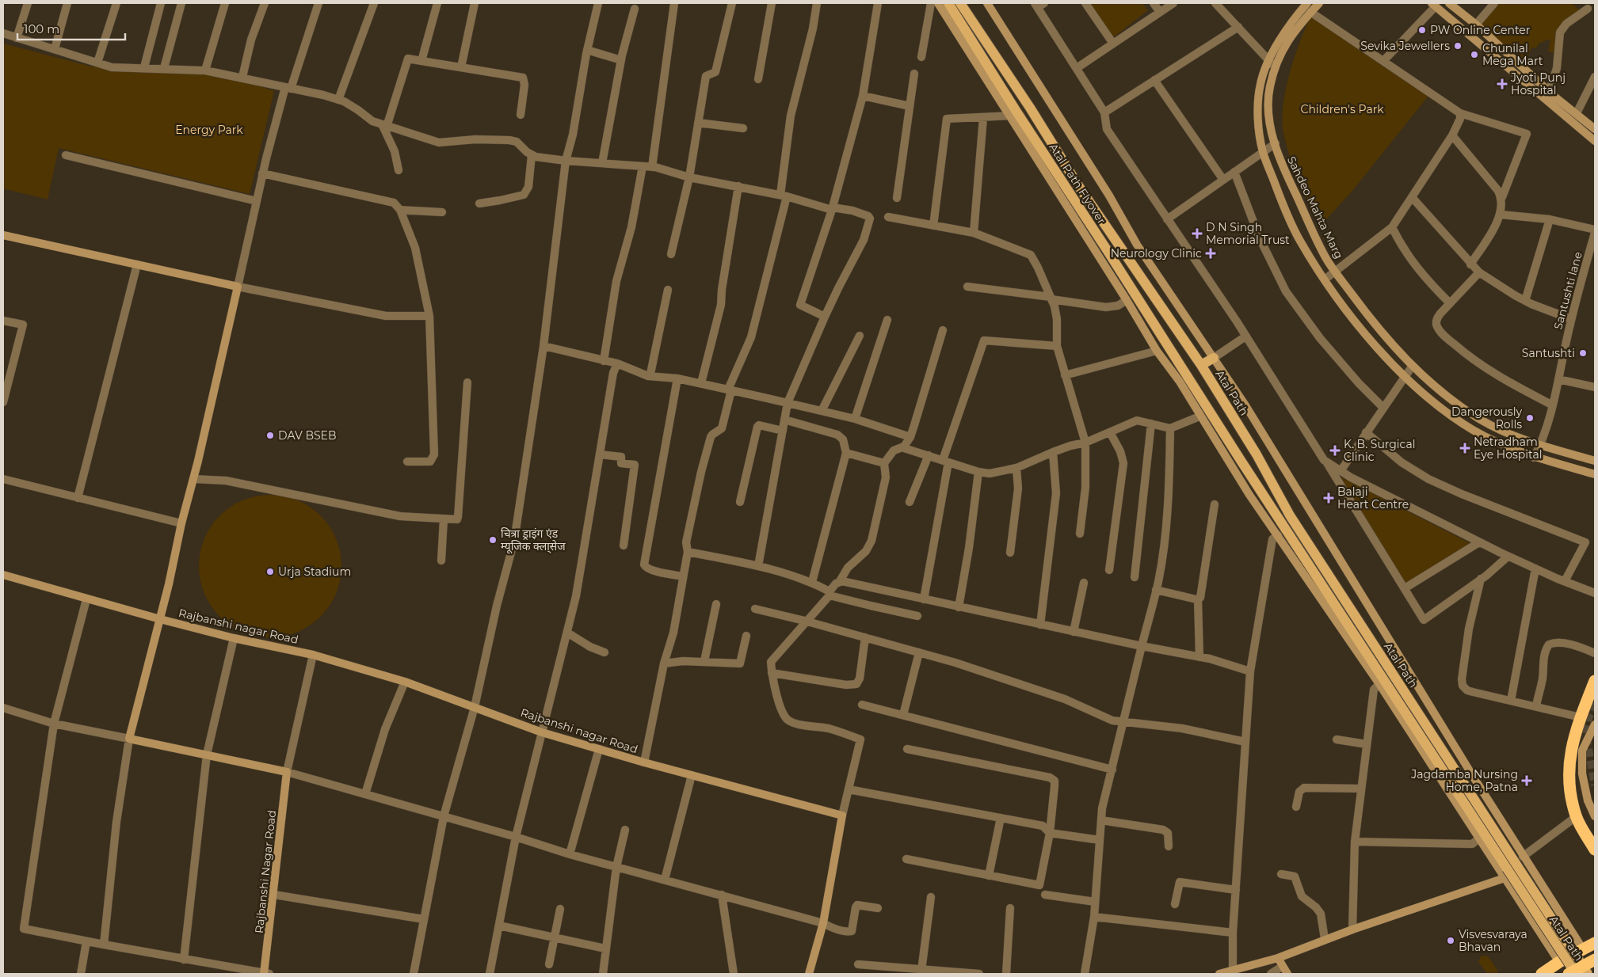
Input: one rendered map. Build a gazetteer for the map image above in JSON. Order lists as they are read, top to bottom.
{
  "streets": {
    "main road": ["Atal Path Flyover", "Atal Path"],
    "street": [
      "Sahdeo Mahta Marg",
      "Santushti lane",
      "Rajbanshi nagar Road",
      "Rajbanshi Nagar Road"
    ]
  },
  "crossings": [
    ["Atal Path Flyover", "Atal Path"],
    ["Sahdeo Mahta Marg", "Santushti lane"]
  ],
  "parks": ["Children's Park", "Energy Park"],
  "places": {
    "other": [
      "PW Online Center",
      "Sevika Jewellers",
      "Chunilal Mega Mart",
      "Santushti",
      "Dangerously Rolls",
      "DAV BSEB",
      "चित्रा ड्राइंग एंड म्यूजिक क्ला्सेज",
      "Urja Stadium",
      "Visvesvaraya Bhavan"
    ],
    "health": [
      "Jyoti Punj Hospital",
      "D N Singh Memorial Trust",
      "Neurology Clinic",
      "Netradham Eye Hospital",
      "K. B. Surgical Clinic",
      "Balaji Heart Centre",
      "Jagdamba Nursing Home, Patna"
    ]
  },
  "scale_bar": "100 m"
}
